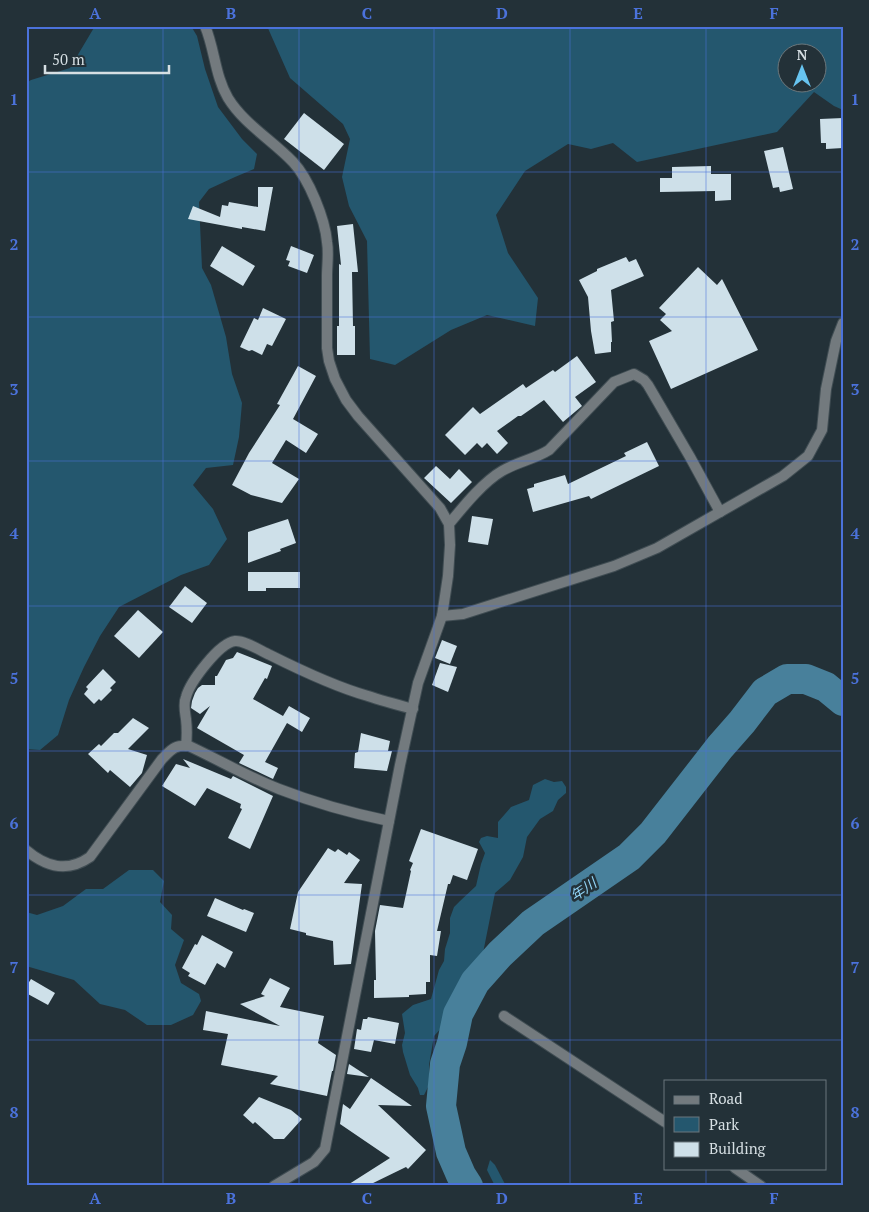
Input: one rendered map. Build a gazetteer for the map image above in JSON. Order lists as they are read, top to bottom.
{
  "water": ["年川"],
  "legend": ["Road", "Park", "Building"],
  "scale_bar": "50 m",
  "north": "top",
  "grid": {
    "columns": [
      "A",
      "B",
      "C",
      "D",
      "E",
      "F"
    ],
    "rows": [
      "1",
      "2",
      "3",
      "4",
      "5",
      "6",
      "7",
      "8"
    ]
  }
}
